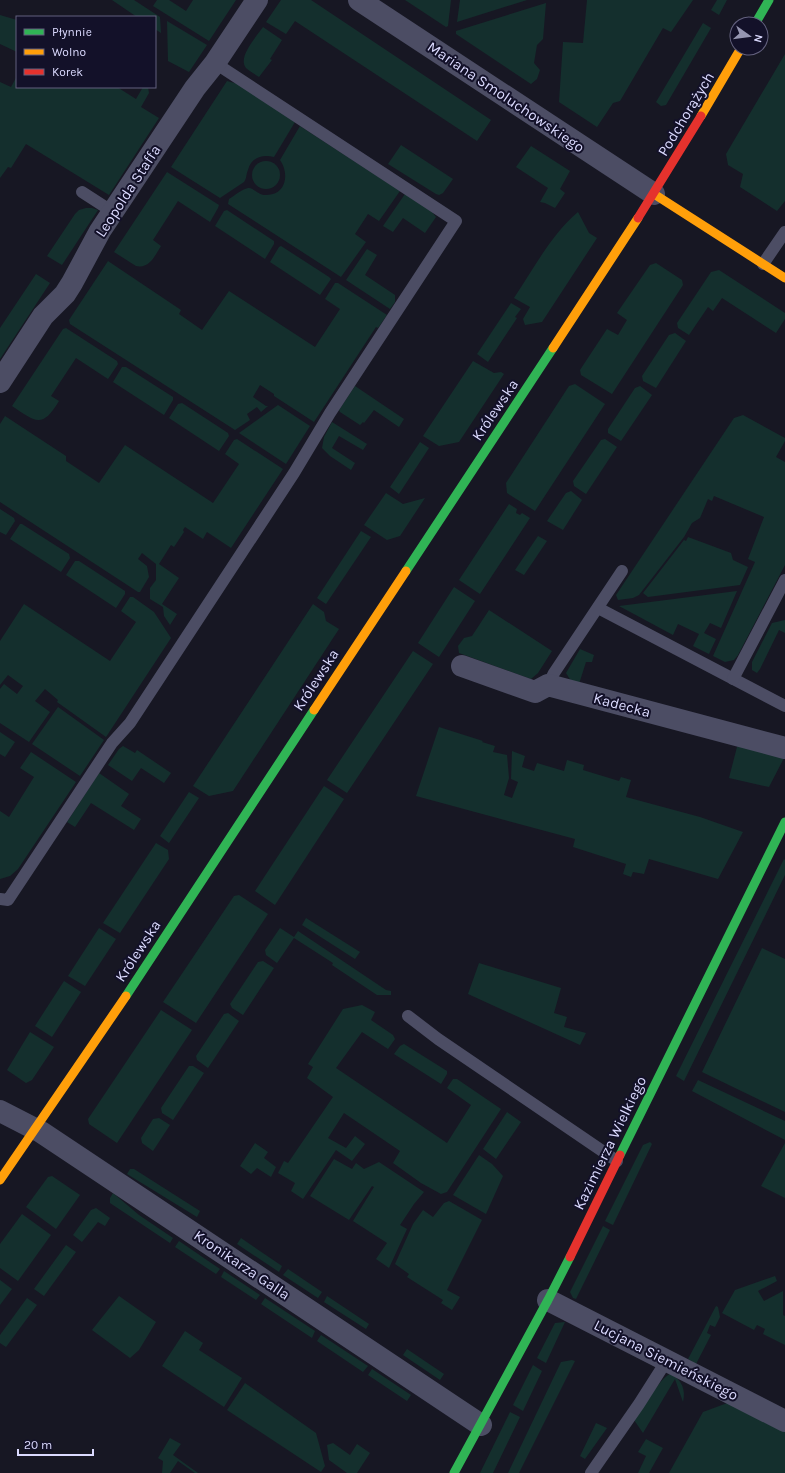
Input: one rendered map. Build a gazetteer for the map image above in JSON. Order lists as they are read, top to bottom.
{
  "streets": {
    "street": [
      "Mariana Smoluchowskiego",
      "Podchorążych",
      "Leopolda Staffa",
      "Królewska",
      "Kadecka",
      "Kazimierza Wielkiego",
      "Kronikarza Galla",
      "Lucjana Siemieńskiego"
    ]
  },
  "crossings": [
    ["Mariana Smoluchowskiego", "Podchorążych"],
    ["Mariana Smoluchowskiego", "Królewska"],
    ["Podchorążych", "Królewska"],
    ["Królewska", "Kronikarza Galla"],
    ["Kazimierza Wielkiego", "Kronikarza Galla"],
    ["Kazimierza Wielkiego", "Lucjana Siemieńskiego"]
  ],
  "legend": ["Płynnie", "Wolno", "Korek"],
  "scale_bar": "20 m",
  "north": "right"
}
